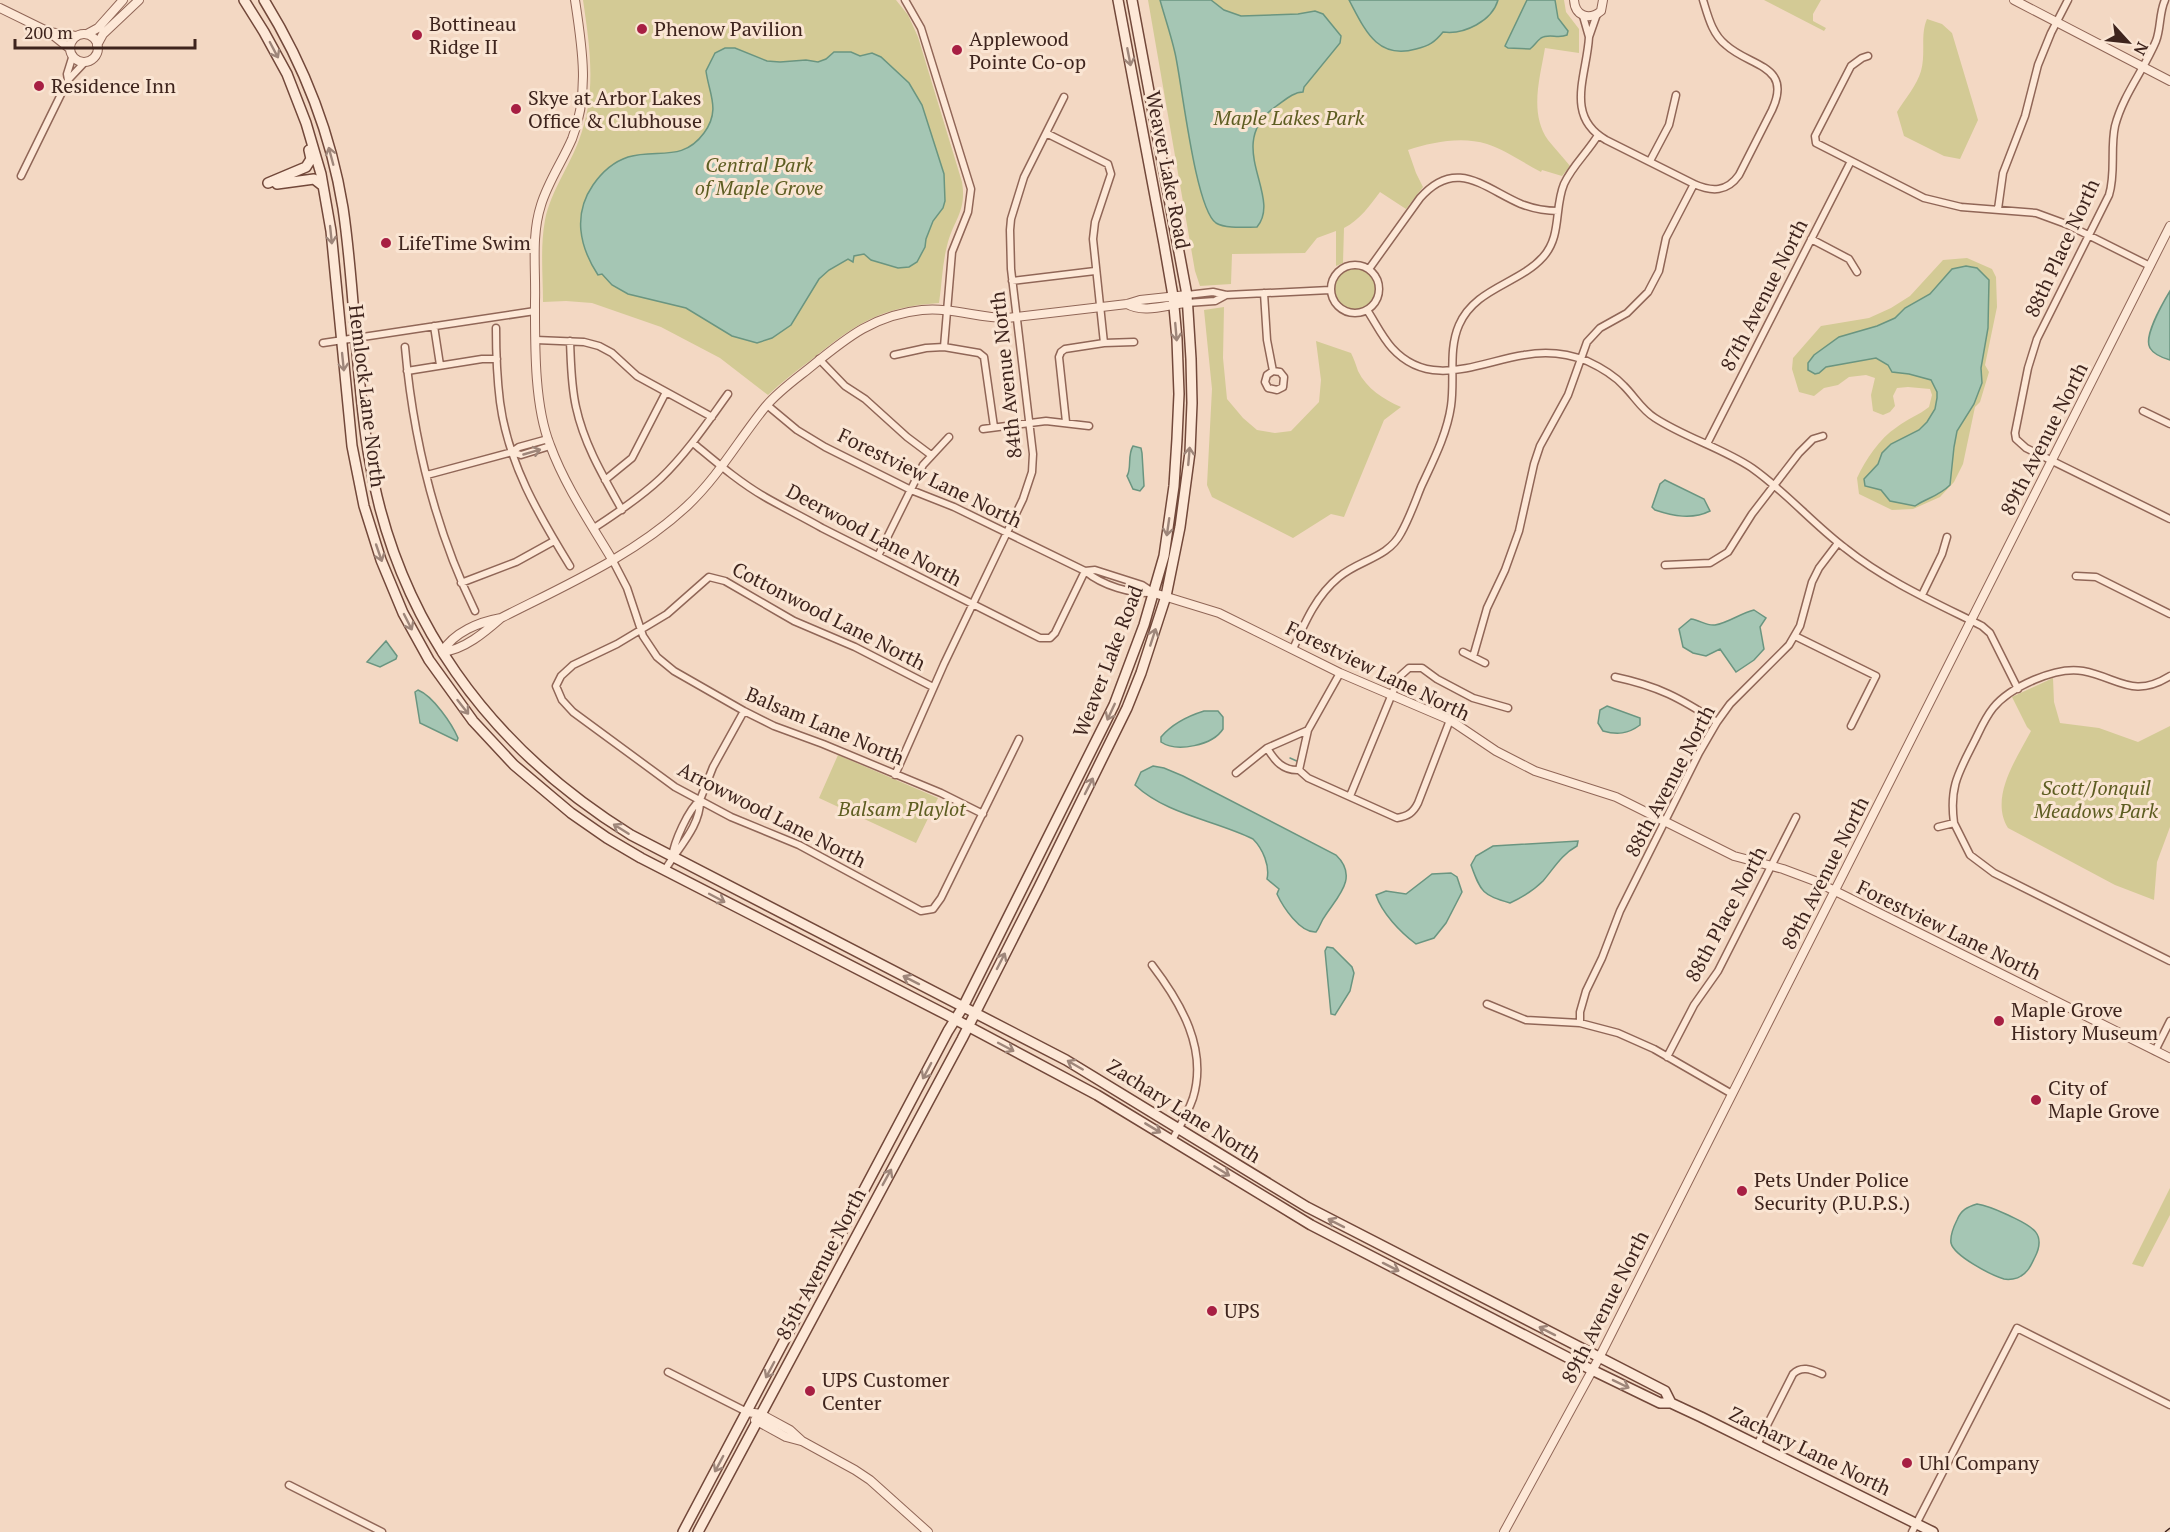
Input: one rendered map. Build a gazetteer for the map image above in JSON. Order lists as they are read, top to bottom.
{
  "streets": {
    "main road": [
      "Weaver Lake Road",
      "Hemlock Lane North",
      "Zachary Lane North",
      "85th Avenue North"
    ],
    "street": [
      "88th Place North",
      "87th Avenue North",
      "84th Avenue North",
      "89th Avenue North",
      "Forestview Lane North",
      "Deerwood Lane North",
      "Cottonwood Lane North",
      "Balsam Lane North",
      "88th Avenue North",
      "Arrowwood Lane North"
    ]
  },
  "crossings": [
    ["Weaver Lake Road", "Forestview Lane North"],
    ["Weaver Lake Road", "Zachary Lane North"],
    ["Weaver Lake Road", "85th Avenue North"],
    ["88th Place North", "89th Avenue North"],
    ["88th Place North", "Forestview Lane North"],
    ["84th Avenue North", "Forestview Lane North"],
    ["84th Avenue North", "Deerwood Lane North"],
    ["84th Avenue North", "Cottonwood Lane North"],
    ["84th Avenue North", "Balsam Lane North"],
    ["Hemlock Lane North", "Zachary Lane North"],
    ["89th Avenue North", "Forestview Lane North"],
    ["89th Avenue North", "Zachary Lane North"],
    ["Forestview Lane North", "Deerwood Lane North"],
    ["Forestview Lane North", "88th Avenue North"],
    ["Cottonwood Lane North", "Balsam Lane North"],
    ["Cottonwood Lane North", "Arrowwood Lane North"],
    ["Balsam Lane North", "Arrowwood Lane North"],
    ["Zachary Lane North", "85th Avenue North"]
  ],
  "parks": [
    "Maple Lakes Park",
    "Central Park of Maple Grove",
    "Scott/Jonquil Meadows Park",
    "Balsam Playlot"
  ],
  "places": [
    "Phenow Pavilion",
    "Bottineau Ridge II",
    "Applewood Pointe Co-op",
    "Residence Inn",
    "Skye at Arbor Lakes Office & Clubhouse",
    "LifeTime Swim",
    "Maple Grove History Museum",
    "City of Maple Grove",
    "Pets Under Police Security (P.U.P.S.)",
    "UPS",
    "UPS Customer Center",
    "Uhl Company"
  ],
  "scale_bar": "200 m",
  "north": "bottom right"
}
